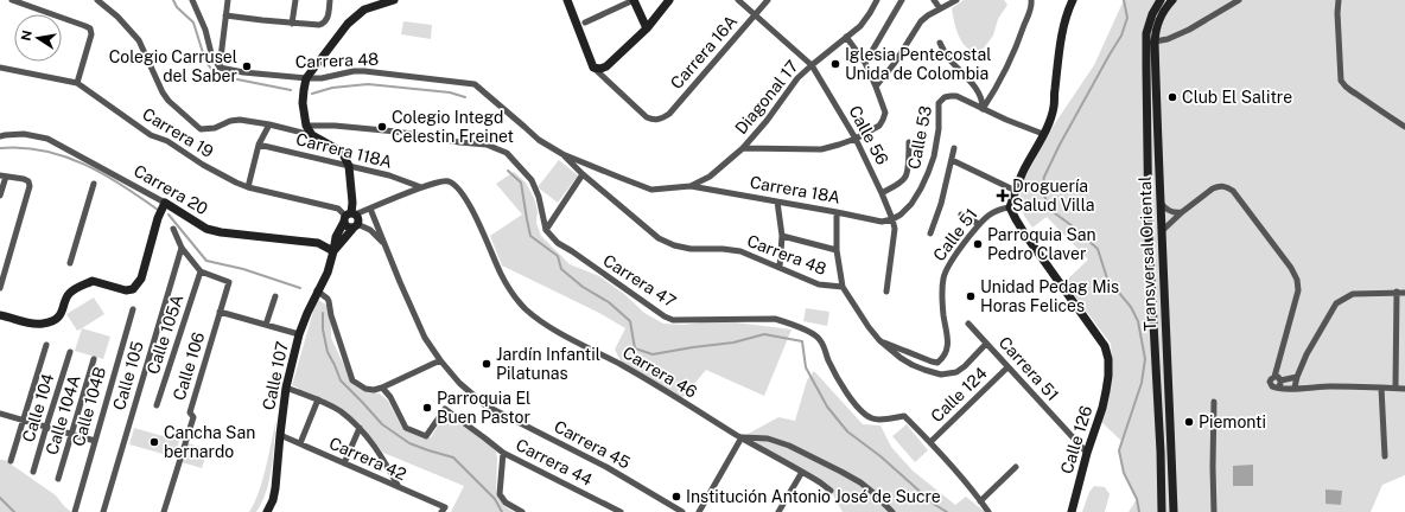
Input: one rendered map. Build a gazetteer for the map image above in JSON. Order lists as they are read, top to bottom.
{
  "streets": {
    "street": [
      "Carrera 16A",
      "Carrera 48",
      "Diagonal 17",
      "Carrera 19",
      "Calle 56",
      "Calle 53",
      "Carrera 118A",
      "Carrera 20",
      "Carrera 18A",
      "Calle 51",
      "Transversal Oriental",
      "Carrera 47",
      "Calle 105A",
      "Calle 106",
      "Carrera 51",
      "Carrera 46",
      "Calle 105",
      "Calle 107",
      "Calle 124",
      "Calle 104B",
      "Calle 104",
      "Calle 104A",
      "Calle 126",
      "Carrera 45",
      "Carrera 42",
      "Carrera 44"
    ]
  },
  "crossings": [
    ["Carrera 16A", "Calle 56"],
    ["Carrera 48", "Diagonal 17"],
    ["Carrera 48", "Carrera 18A"],
    ["Carrera 48", "Calle 51"],
    ["Carrera 48", "Carrera 51"],
    ["Diagonal 17", "Calle 56"],
    ["Diagonal 17", "Carrera 18A"],
    ["Carrera 19", "Calle 107"],
    ["Calle 56", "Calle 53"],
    ["Calle 56", "Carrera 18A"],
    ["Calle 53", "Carrera 18A"],
    ["Carrera 118A", "Carrera 46"],
    ["Carrera 118A", "Calle 107"],
    ["Carrera 20", "Calle 107"],
    ["Calle 51", "Calle 126"],
    ["Carrera 47", "Calle 124"],
    ["Calle 105A", "Calle 106"],
    ["Carrera 51", "Calle 124"],
    ["Carrera 51", "Calle 126"],
    ["Calle 107", "Carrera 42"]
  ],
  "places": {
    "other": [
      "Iglesia Pentecostal Unida de Colombia",
      "Colegio Carrusel del Saber",
      "Club El Salitre",
      "Colegio Integd Celestin Freinet",
      "Parroquia San Pedro Claver",
      "Unidad Pedag Mis Horas Felices",
      "Jardín Infantil Pilatunas",
      "Parroquia El Buen Pastor",
      "Piemonti",
      "Cancha San bernardo",
      "Institución Antonio José de Sucre"
    ],
    "health": ["Droguería Salud Villa"]
  },
  "north": "left"
}
